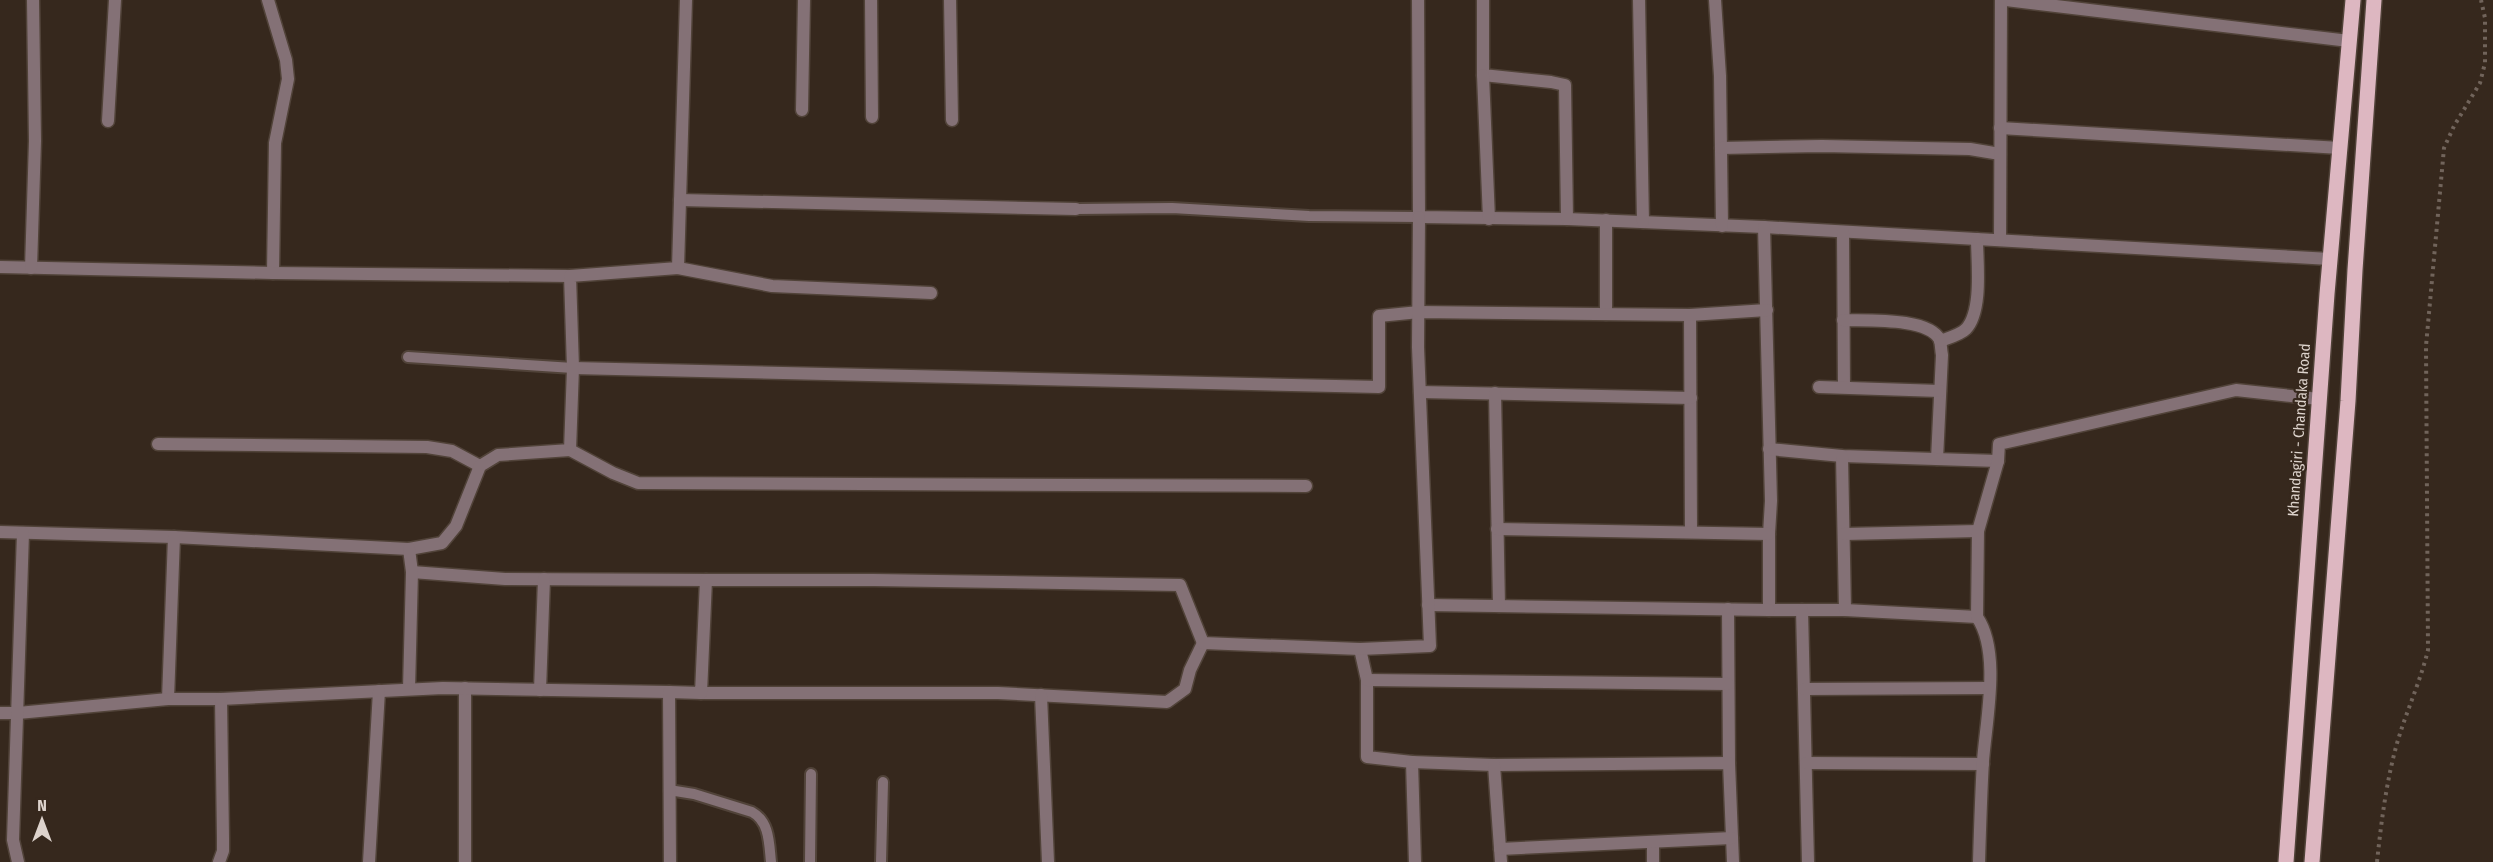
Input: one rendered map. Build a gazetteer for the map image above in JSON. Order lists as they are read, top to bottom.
{
  "streets": {
    "main road": ["Khandagiri - Chandaka Road"]
  },
  "north": "top"
}
